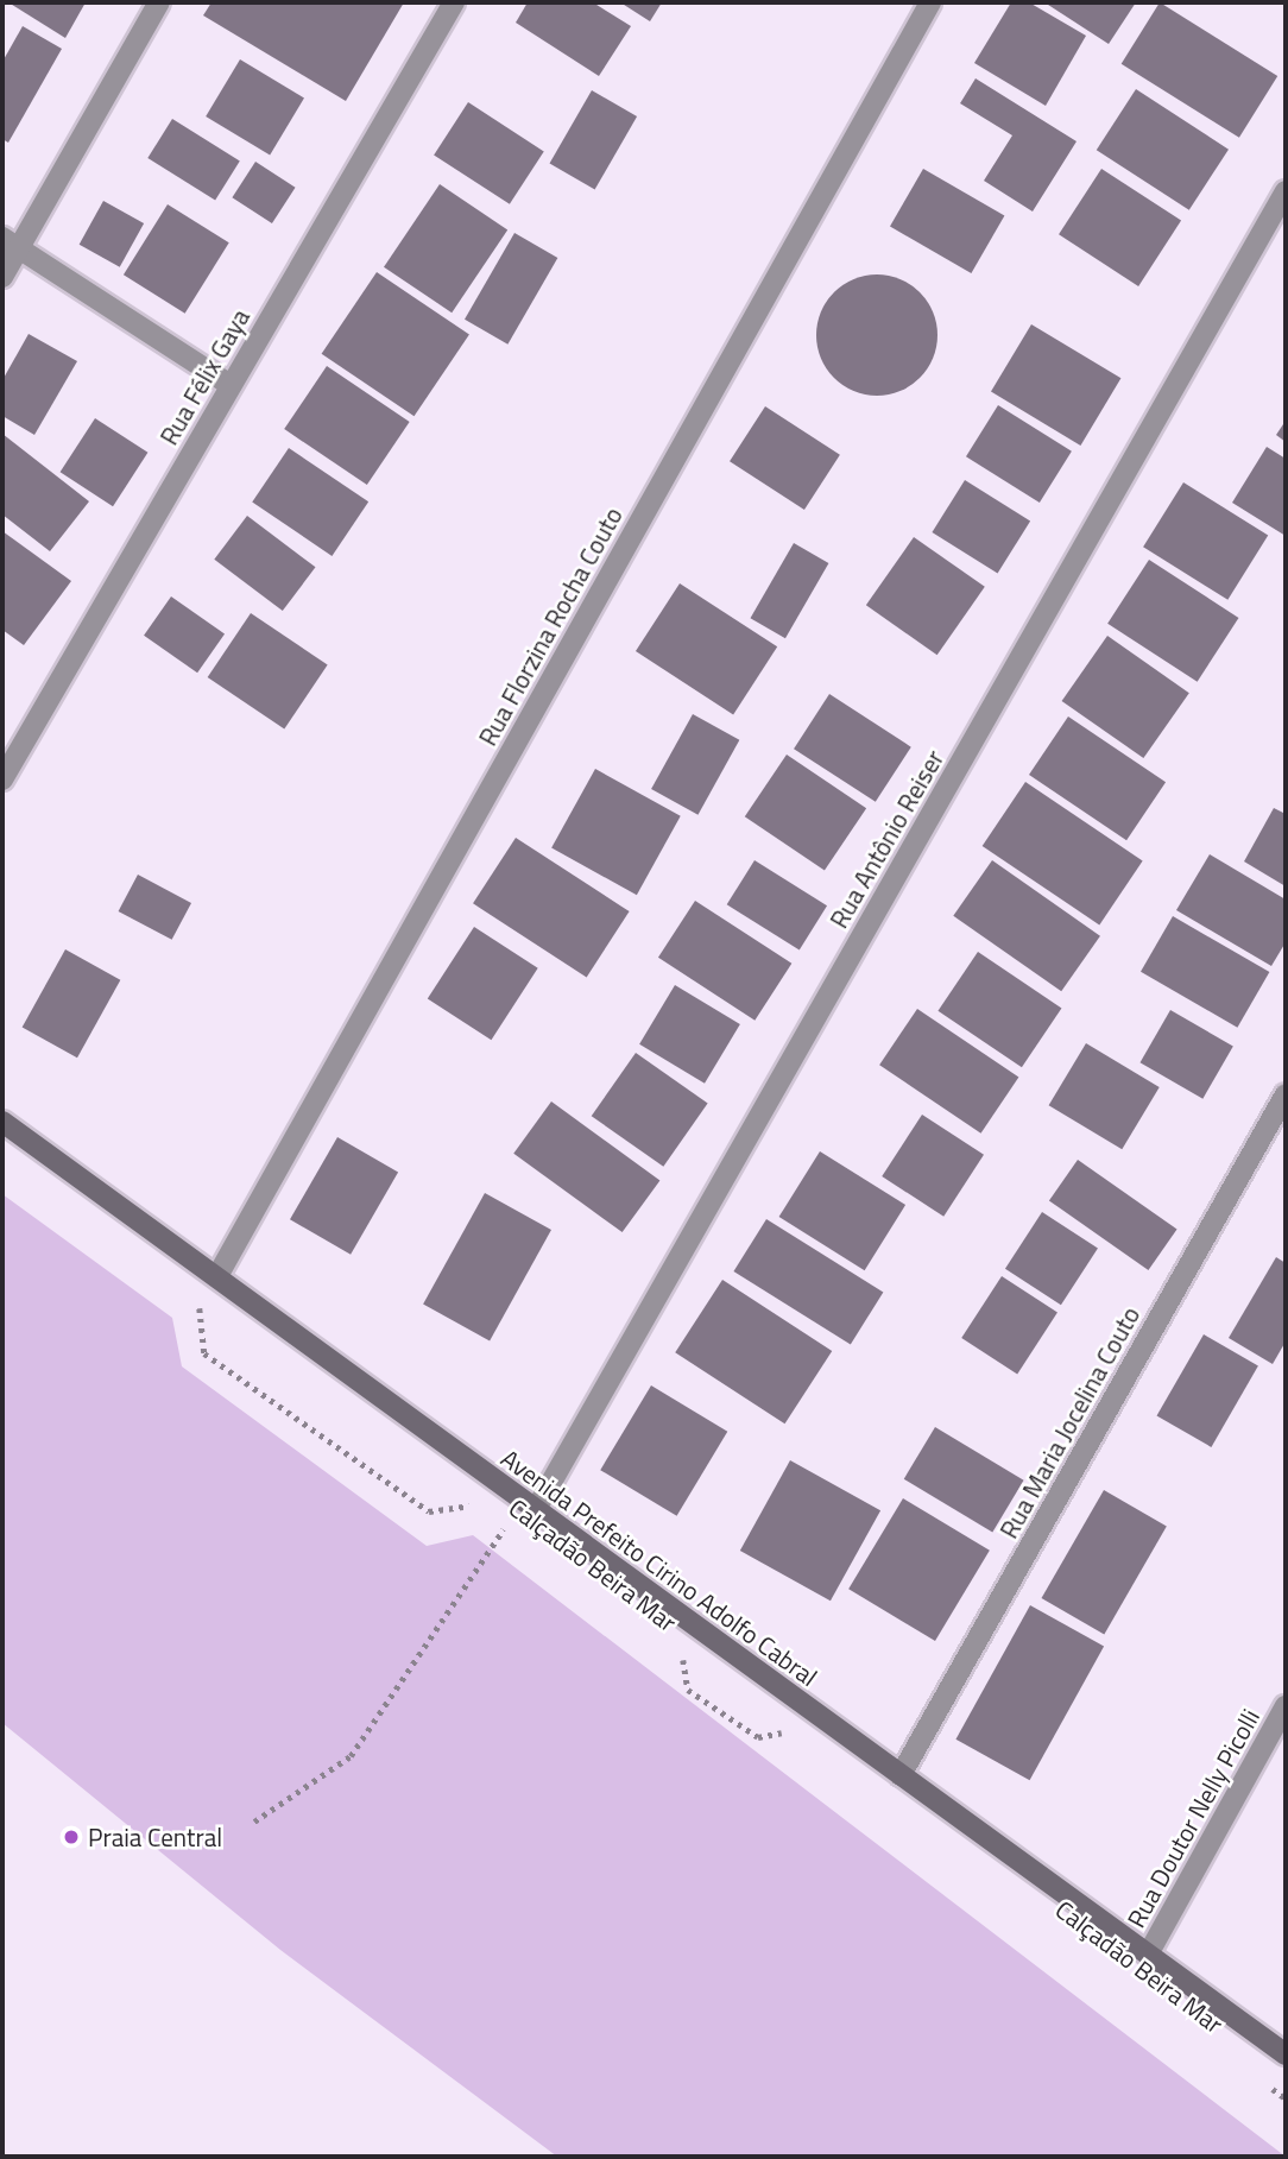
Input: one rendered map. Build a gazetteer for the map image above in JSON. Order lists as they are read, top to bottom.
{
  "streets": {
    "main road": ["Avenida Prefeito Cirino Adolfo Cabral"],
    "street": [
      "Rua Félix Gaya",
      "Rua Florzina Rocha Couto",
      "Rua Antônio Reiser",
      "Rua Maria Jocelina Couto",
      "Rua Doutor Nelly Picolli"
    ],
    "path": ["Calçadão Beira Mar"]
  },
  "crossings": [
    ["Rua Florzina Rocha Couto", "Avenida Prefeito Cirino Adolfo Cabral"],
    ["Rua Antônio Reiser", "Avenida Prefeito Cirino Adolfo Cabral"],
    ["Rua Maria Jocelina Couto", "Avenida Prefeito Cirino Adolfo Cabral"],
    ["Avenida Prefeito Cirino Adolfo Cabral", "Rua Doutor Nelly Picolli"]
  ],
  "places": ["Praia Central"]
}
